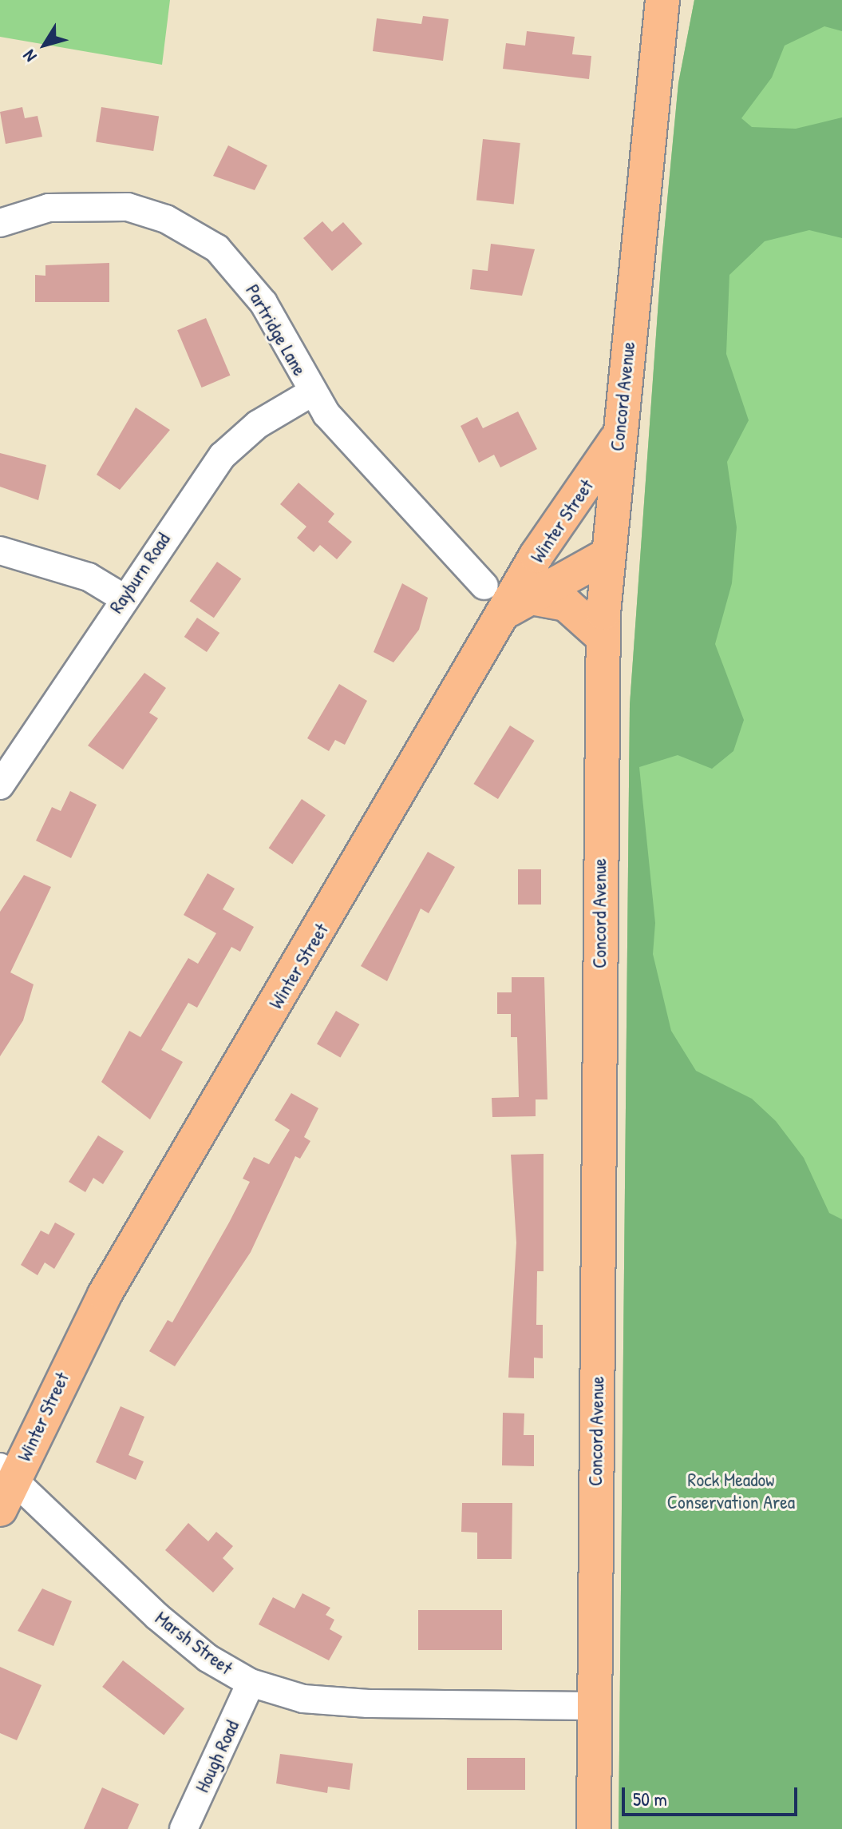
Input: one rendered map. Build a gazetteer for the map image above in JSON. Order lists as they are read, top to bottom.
{
  "streets": {
    "main road": ["Concord Avenue", "Winter Street"],
    "street": [
      "Partridge Lane",
      "Rayburn Road",
      "Marsh Street",
      "Hough Road"
    ]
  },
  "crossings": [
    ["Partridge Lane", "Rayburn Road"],
    ["Concord Avenue", "Winter Street"],
    ["Concord Avenue", "Marsh Street"],
    ["Winter Street", "Marsh Street"],
    ["Marsh Street", "Hough Road"]
  ],
  "parks": ["Rock Meadow Conservation Area"],
  "scale_bar": "50 m",
  "north": "bottom left"
}
